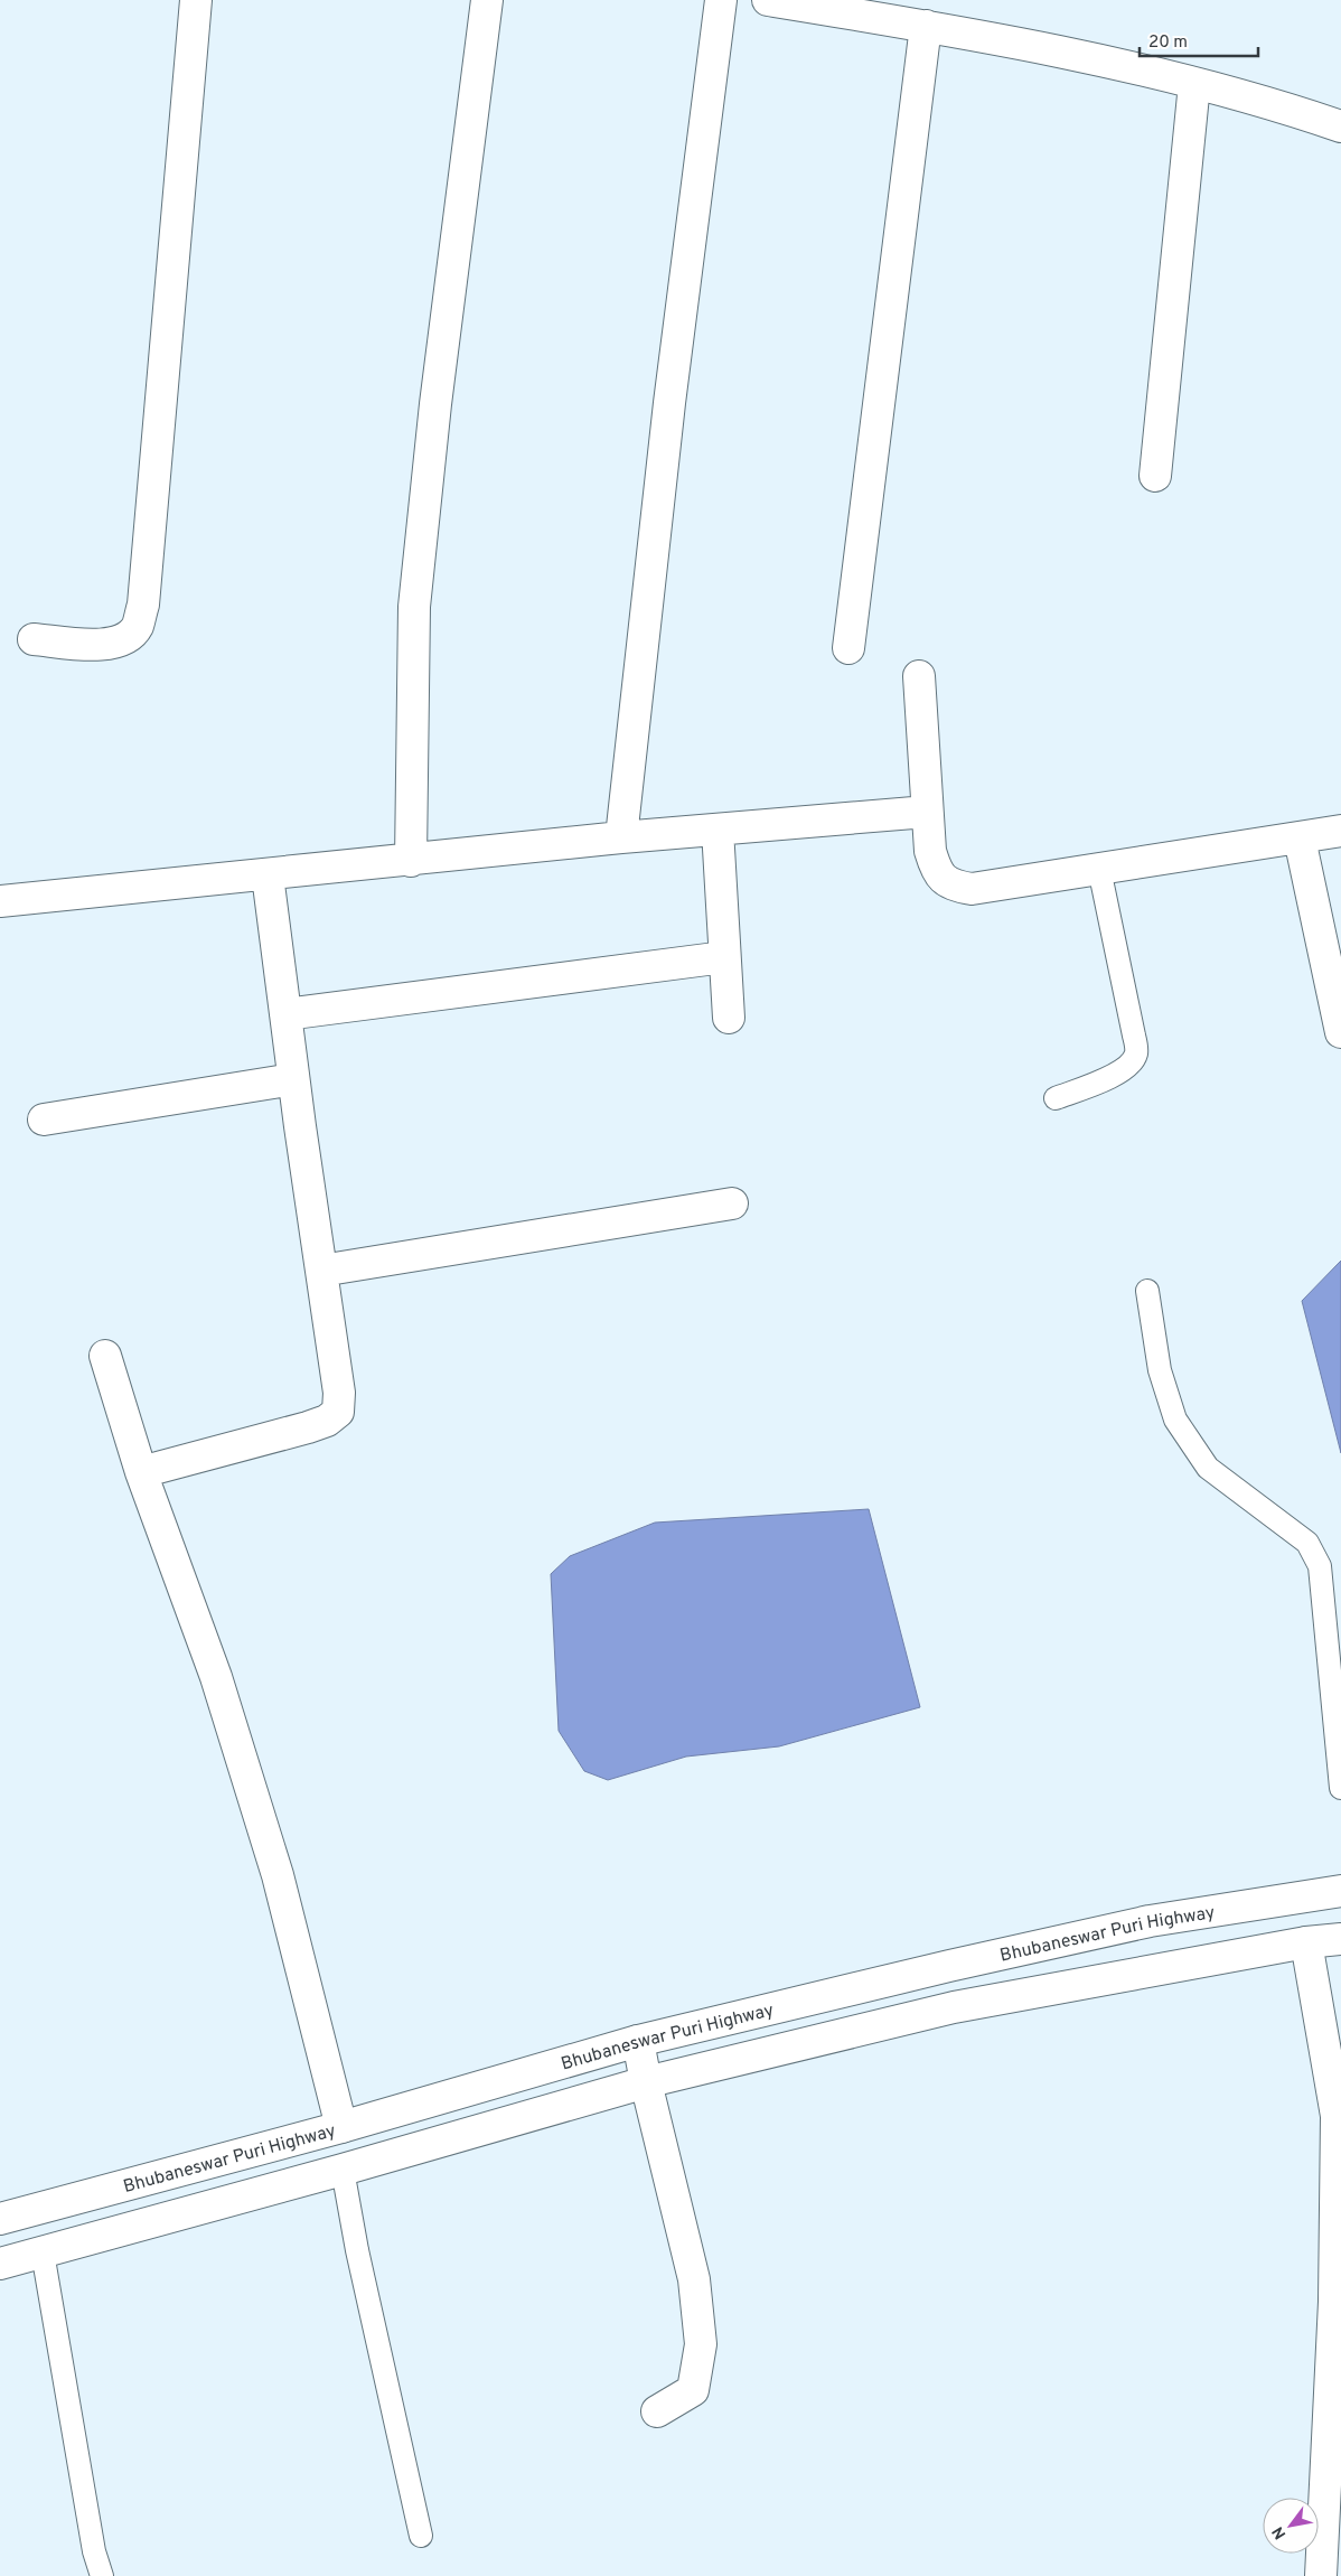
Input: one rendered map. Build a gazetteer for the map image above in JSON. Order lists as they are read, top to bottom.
{
  "streets": {
    "main road": ["Bhubaneswar Puri Highway"]
  },
  "scale_bar": "20 m",
  "north": "bottom left"
}
